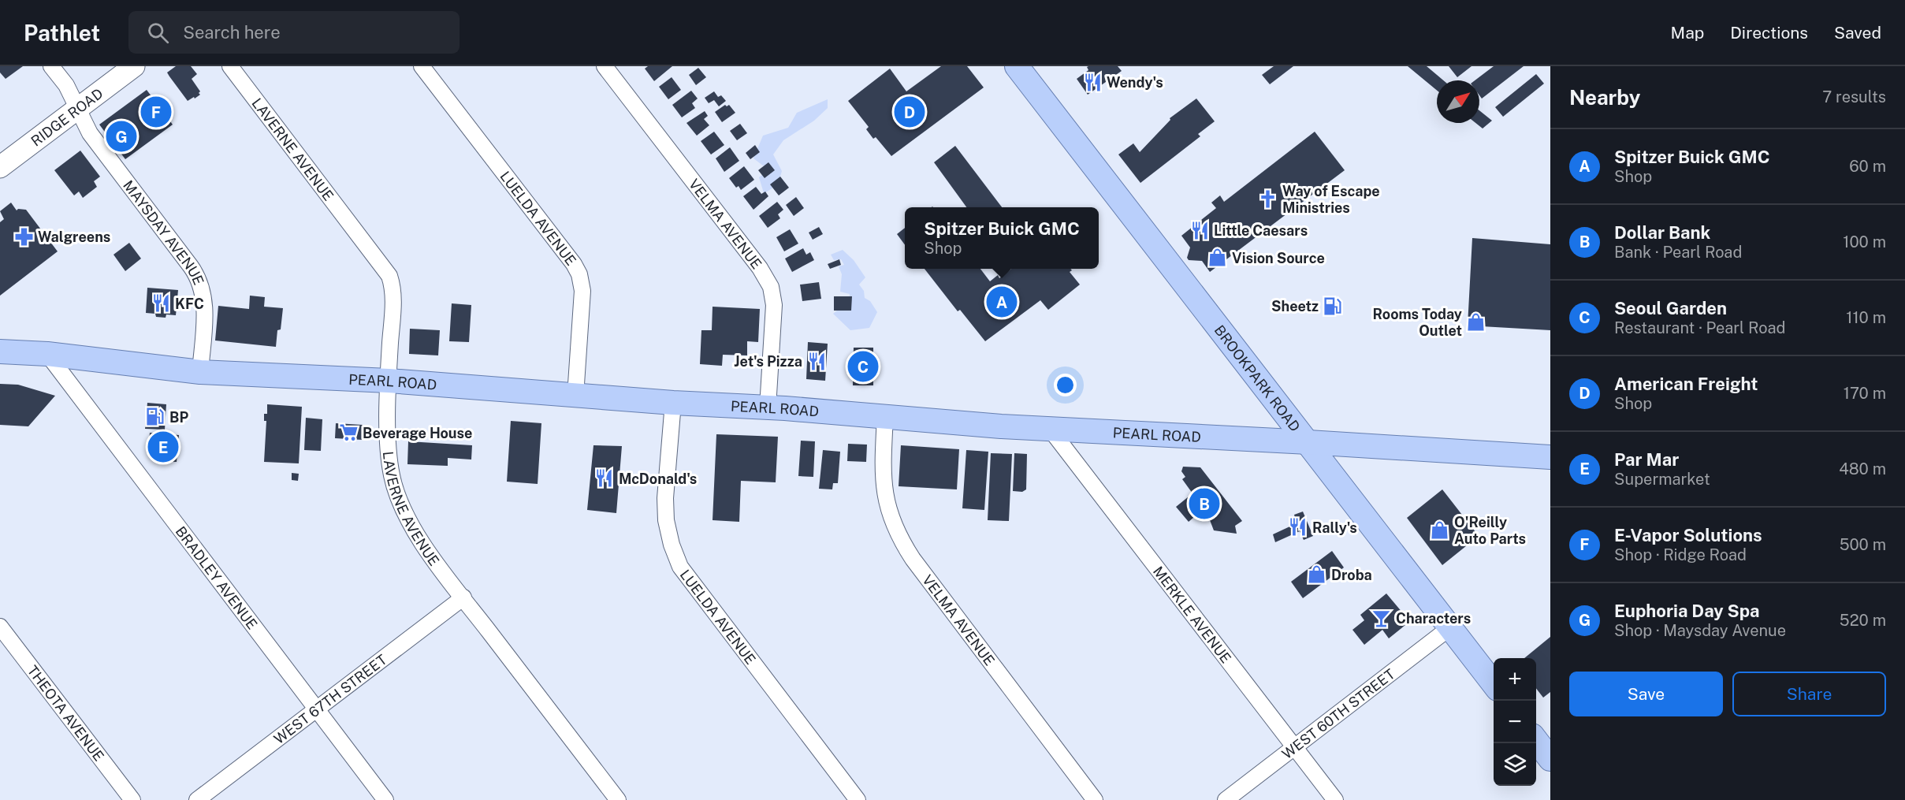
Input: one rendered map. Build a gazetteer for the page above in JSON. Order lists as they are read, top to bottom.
{
  "streets": {
    "main road": ["RIDGE ROAD", "BROOKPARK ROAD", "PEARL ROAD"],
    "street": [
      "LAVERNE AVENUE",
      "LUELDA AVENUE",
      "VELMA AVENUE",
      "MAYSDAY AVENUE",
      "BRADLEY AVENUE",
      "MERKLE AVENUE",
      "WEST 67TH STREET",
      "THEOTA AVENUE",
      "WEST 60TH STREET"
    ]
  },
  "crossings": [
    ["RIDGE ROAD", "MAYSDAY AVENUE"],
    ["LAVERNE AVENUE", "PEARL ROAD"],
    ["LAVERNE AVENUE", "WEST 67TH STREET"],
    ["LUELDA AVENUE", "PEARL ROAD"],
    ["VELMA AVENUE", "PEARL ROAD"],
    ["MAYSDAY AVENUE", "PEARL ROAD"],
    ["BROOKPARK ROAD", "PEARL ROAD"],
    ["BROOKPARK ROAD", "WEST 60TH STREET"],
    ["PEARL ROAD", "BRADLEY AVENUE"],
    ["PEARL ROAD", "MERKLE AVENUE"],
    ["BRADLEY AVENUE", "WEST 67TH STREET"],
    ["MERKLE AVENUE", "WEST 60TH STREET"]
  ],
  "places": {
    "restaurant": [
      "Wendy's",
      "Little Caesars",
      "KFC",
      "Jet's Pizza",
      "McDonald's",
      "Rally's"
    ],
    "church": ["Way of Escape Ministries"],
    "pharmacy": ["Walgreens"],
    "shop": [
      "Vision Source",
      "Rooms Today Outlet",
      "O'Reilly Auto Parts",
      "Droba"
    ],
    "fuel station": ["Sheetz", "BP"],
    "supermarket": ["Beverage House"],
    "bar": ["Characters"]
  },
  "north": "top right",
  "page": {
    "header": "Pathlet",
    "search": "Search here",
    "nav": ["Map", "Directions", "Saved"],
    "heading": ["Nearby", "7 results"],
    "pins": [
      "D",
      "F",
      "G",
      "A",
      "C",
      "E",
      "B"
    ],
    "list": [
      {
        "mark": "A",
        "name": "Spitzer Buick GMC",
        "note": "Shop",
        "value": "60 m"
      },
      {
        "mark": "B",
        "name": "Dollar Bank",
        "note": "Bank · Pearl Road",
        "value": "100 m"
      },
      {
        "mark": "C",
        "name": "Seoul Garden",
        "note": "Restaurant · Pearl Road",
        "value": "110 m"
      },
      {
        "mark": "D",
        "name": "American Freight",
        "note": "Shop",
        "value": "170 m"
      },
      {
        "mark": "E",
        "name": "Par Mar",
        "note": "Supermarket",
        "value": "480 m"
      },
      {
        "mark": "F",
        "name": "E-Vapor Solutions",
        "note": "Shop · Ridge Road",
        "value": "500 m"
      },
      {
        "mark": "G",
        "name": "Euphoria Day Spa",
        "note": "Shop · Maysday Avenue",
        "value": "520 m"
      }
    ],
    "popup": ["Spitzer Buick GMC", "Shop"],
    "buttons": ["Save", "Share"],
    "map_buttons": ["+", "−"]
  }
}
